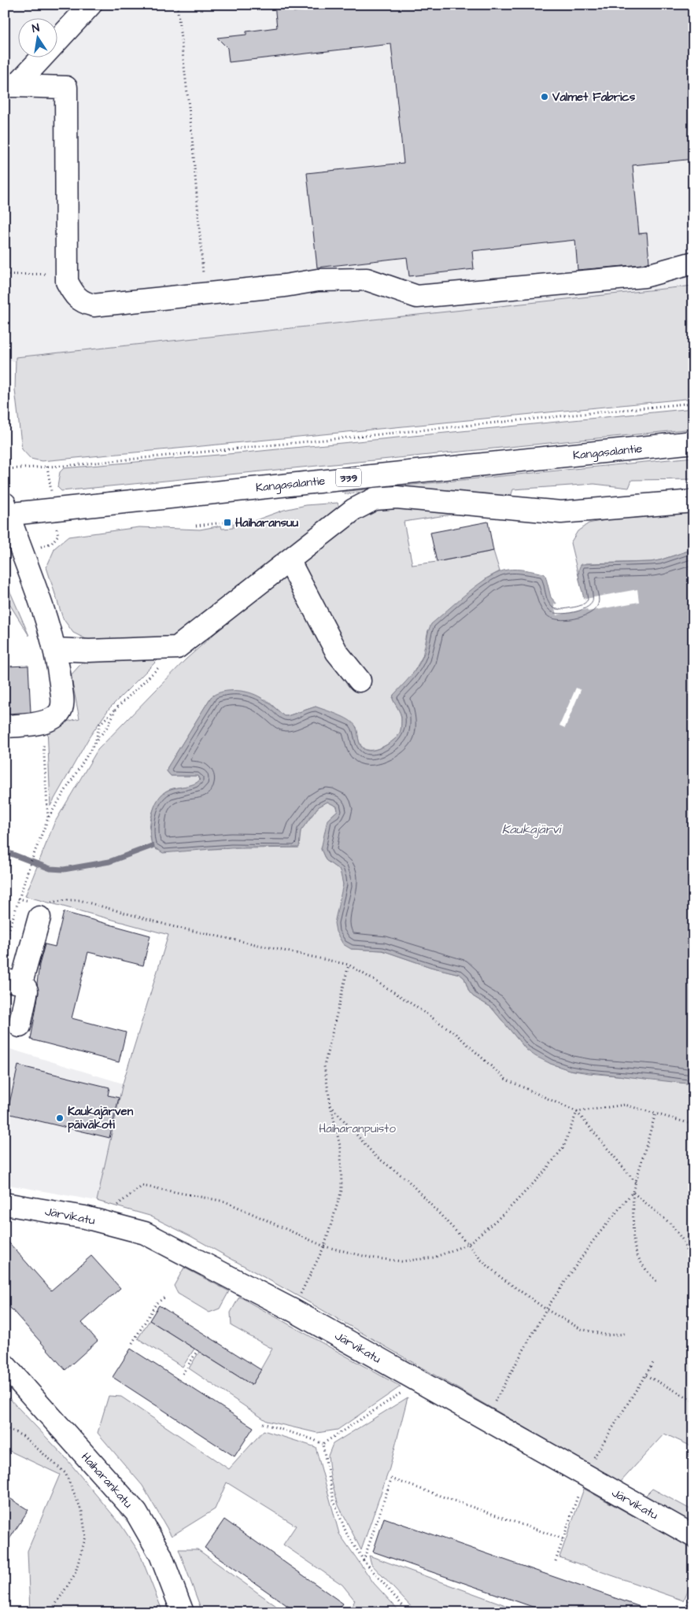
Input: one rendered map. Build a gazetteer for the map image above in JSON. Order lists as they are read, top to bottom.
{
  "streets": {
    "street": [
      "Kangasalantie",
      "339",
      "Järvikatu",
      "Haiharankatu"
    ]
  },
  "water": ["Kaukajärvi"],
  "parks": ["Haiharanpuisto"],
  "places": {
    "other": ["Valmet Fabrics", "Kaukajärven päiväkoti"],
    "transit": ["Haiharansuu"]
  },
  "north": "top"
}
